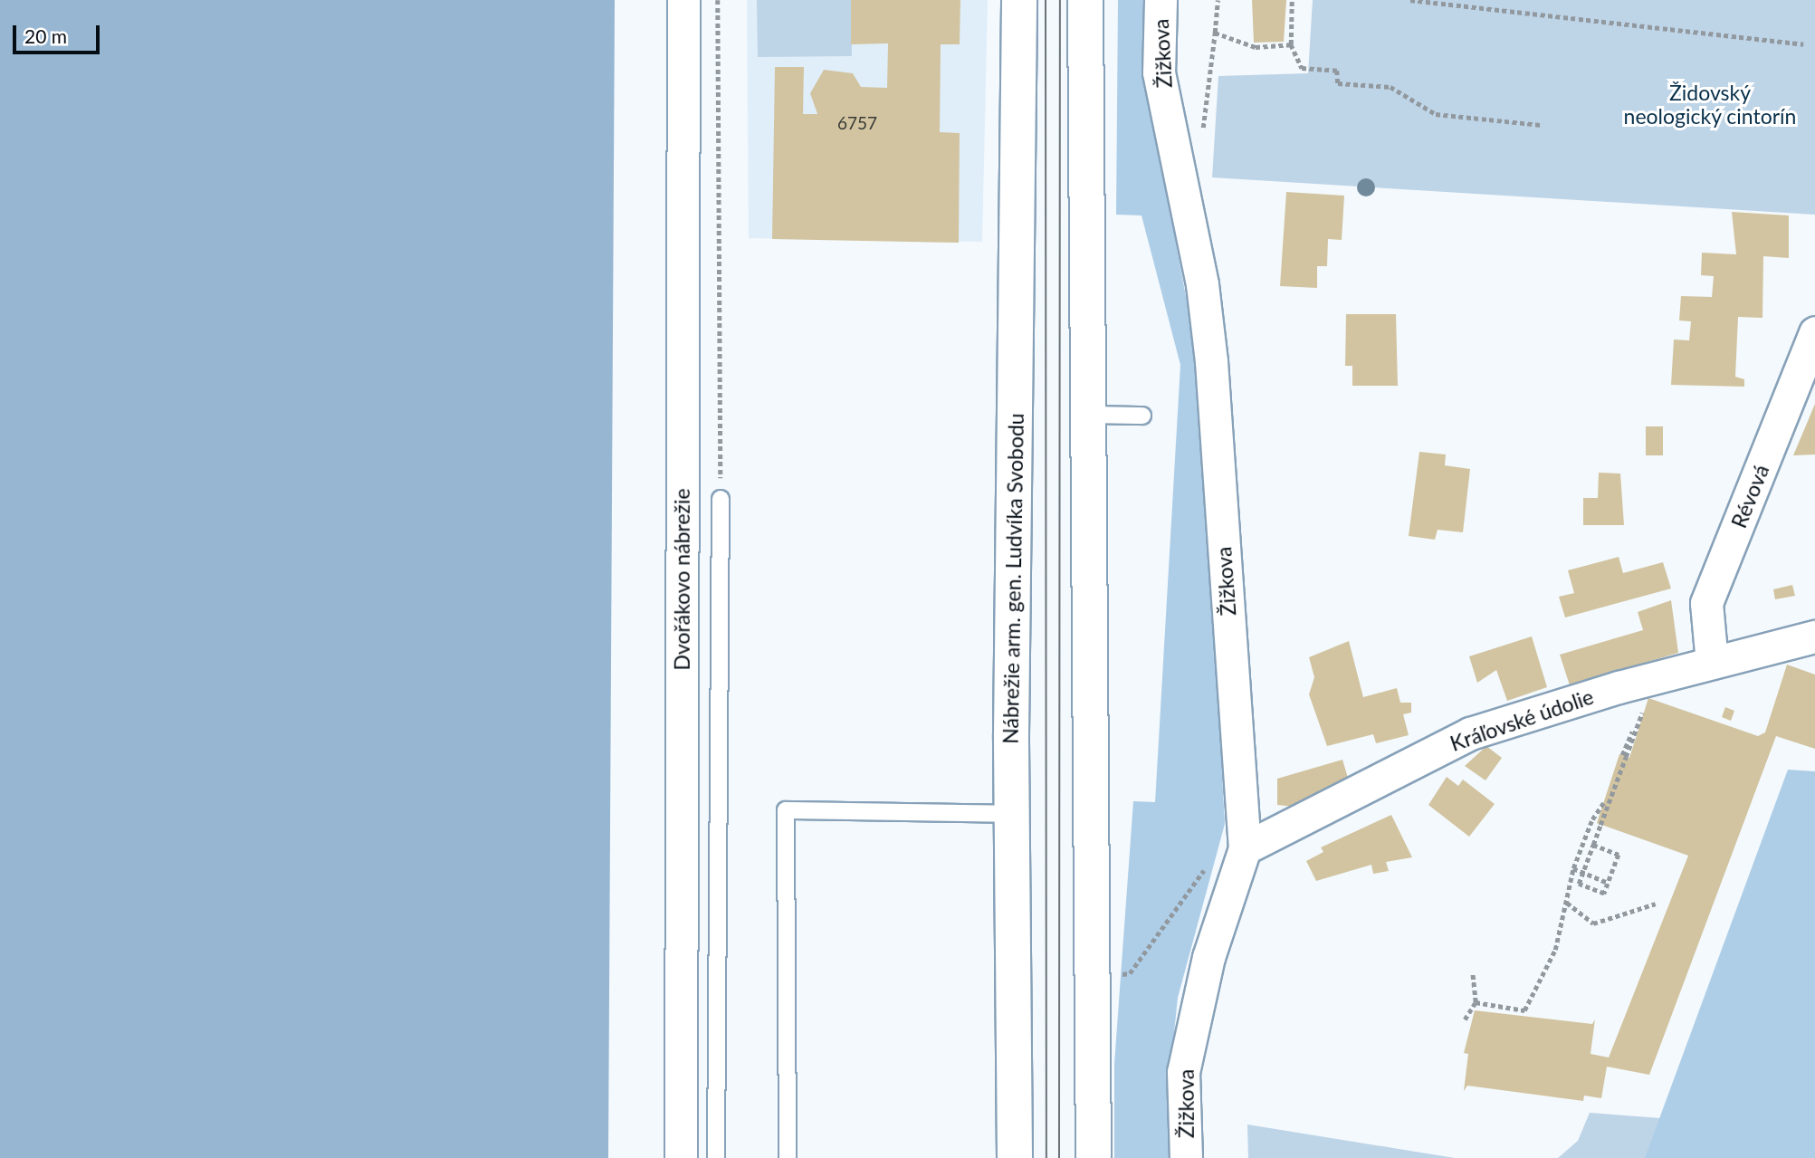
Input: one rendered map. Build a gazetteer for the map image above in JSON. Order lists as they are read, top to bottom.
{
  "streets": {
    "main road": ["Nábrežie arm. gen. Ludvíka Svobodu"],
    "street": [
      "Žižkova",
      "Révová",
      "Dvořákovo nábrežie",
      "Kráľovské údolie"
    ]
  },
  "crossings": [
    ["Žižkova", "Kráľovské údolie"],
    ["Révová", "Kráľovské údolie"]
  ],
  "parks": ["Židovský neologický cintorín"],
  "house_numbers": ["6757"],
  "scale_bar": "20 m"
}
